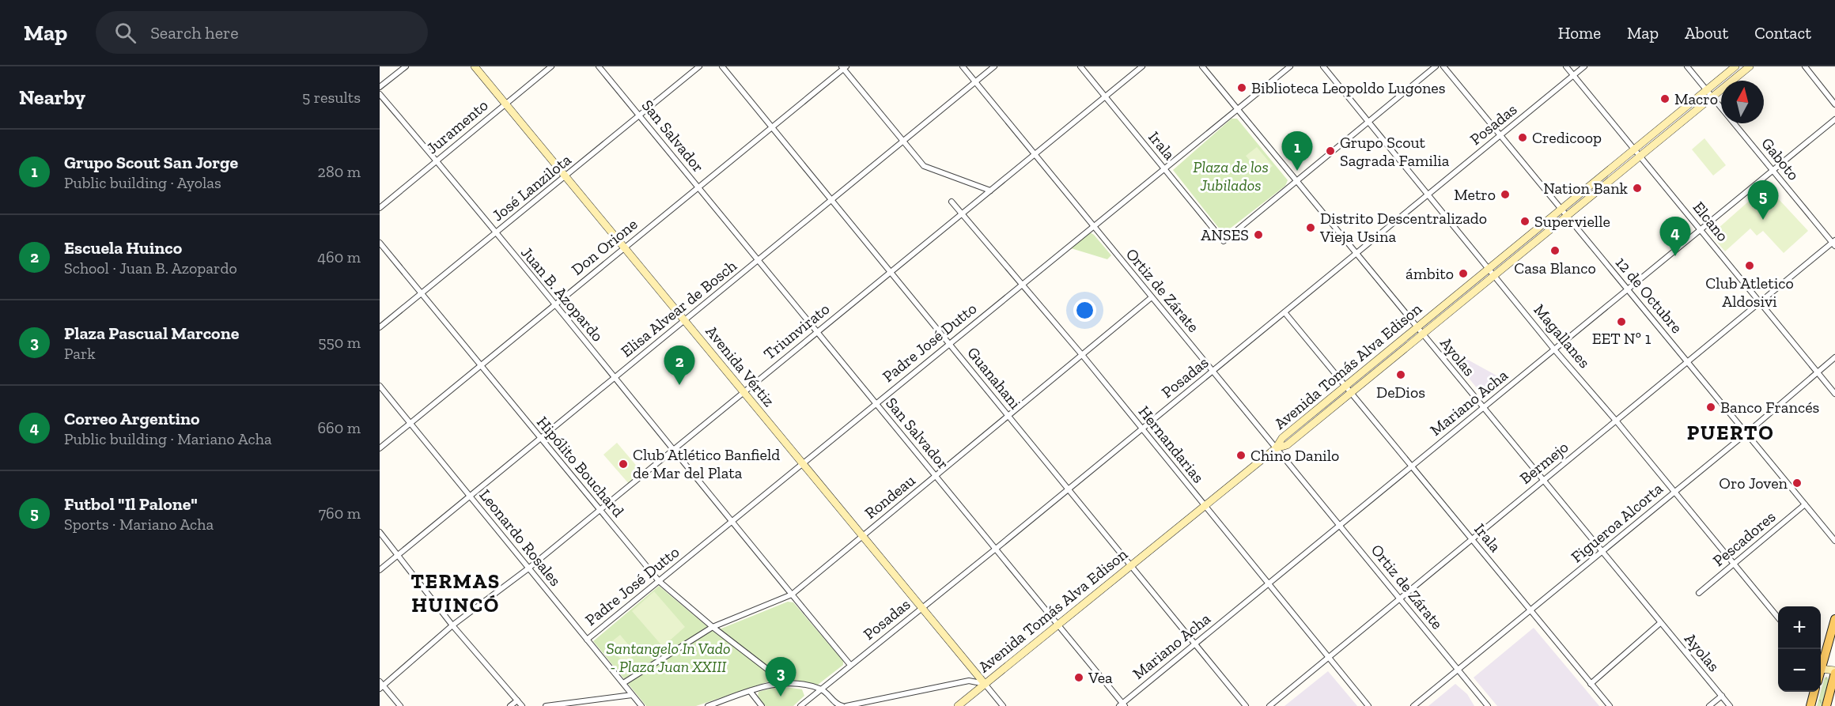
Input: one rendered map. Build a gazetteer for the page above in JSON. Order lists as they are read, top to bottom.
{
  "streets": {
    "main road": ["Avenida Vértiz", "Avenida Tomás Alva Edison"],
    "street": [
      "Posadas",
      "Juramento",
      "San Salvador",
      "Irala",
      "Gaboto",
      "José Lanzilota",
      "Elcano",
      "Don Orione",
      "Ortiz de Zárate",
      "Juan B. Azopardo",
      "12 de Octubre",
      "Elisa Alvear de Bosch",
      "Triunvirato",
      "Magallanes",
      "Padre José Dutto",
      "Ayolas",
      "Guanahani",
      "Mariano Acha",
      "Hernandarias",
      "Bermejo",
      "Hipólito Bouchard",
      "Rondeau",
      "Figueroa Alcorta",
      "Leonardo Rosales",
      "Pescadores"
    ]
  },
  "crossings": [
    ["Posadas", "San Salvador"],
    ["Posadas", "Irala"],
    ["Posadas", "Elcano"],
    ["Posadas", "Ortiz de Zárate"],
    ["Posadas", "Juan B. Azopardo"],
    ["Posadas", "12 de Octubre"],
    ["Posadas", "Magallanes"],
    ["Posadas", "Ayolas"],
    ["Posadas", "Avenida Vértiz"],
    ["Posadas", "Guanahani"],
    ["Posadas", "Hernandarias"],
    ["Juramento", "Juan B. Azopardo"],
    ["Juramento", "Avenida Vértiz"],
    ["San Salvador", "José Lanzilota"],
    ["San Salvador", "Don Orione"],
    ["San Salvador", "Elisa Alvear de Bosch"],
    ["San Salvador", "Triunvirato"],
    ["San Salvador", "Padre José Dutto"],
    ["San Salvador", "Avenida Tomás Alva Edison"],
    ["San Salvador", "Mariano Acha"],
    ["San Salvador", "Rondeau"],
    ["Irala", "Triunvirato"],
    ["Irala", "Padre José Dutto"],
    ["Irala", "Ayolas"],
    ["Irala", "Avenida Tomás Alva Edison"],
    ["Irala", "Mariano Acha"],
    ["Irala", "Bermejo"],
    ["Irala", "Figueroa Alcorta"],
    ["Gaboto", "Avenida Tomás Alva Edison"],
    ["Gaboto", "Mariano Acha"],
    ["Gaboto", "Bermejo"],
    ["José Lanzilota", "Juan B. Azopardo"],
    ["José Lanzilota", "Avenida Vértiz"],
    ["José Lanzilota", "Hipólito Bouchard"],
    ["Elcano", "Avenida Tomás Alva Edison"],
    ["Elcano", "Mariano Acha"],
    ["Elcano", "Bermejo"],
    ["Elcano", "Figueroa Alcorta"],
    ["Don Orione", "Juan B. Azopardo"],
    ["Don Orione", "Avenida Vértiz"],
    ["Don Orione", "Guanahani"],
    ["Don Orione", "Hipólito Bouchard"],
    ["Don Orione", "Leonardo Rosales"],
    ["Ortiz de Zárate", "Elisa Alvear de Bosch"],
    ["Ortiz de Zárate", "Triunvirato"],
    ["Ortiz de Zárate", "Padre José Dutto"],
    ["Ortiz de Zárate", "Avenida Tomás Alva Edison"],
    ["Ortiz de Zárate", "Mariano Acha"],
    ["Ortiz de Zárate", "Bermejo"],
    ["Ortiz de Zárate", "Rondeau"],
    ["Ortiz de Zárate", "Figueroa Alcorta"],
    ["Juan B. Azopardo", "Elisa Alvear de Bosch"],
    ["Juan B. Azopardo", "Triunvirato"],
    ["Juan B. Azopardo", "Padre José Dutto"],
    ["Juan B. Azopardo", "Rondeau"],
    ["12 de Octubre", "Avenida Tomás Alva Edison"],
    ["12 de Octubre", "Mariano Acha"],
    ["12 de Octubre", "Bermejo"],
    ["12 de Octubre", "Figueroa Alcorta"],
    ["12 de Octubre", "Pescadores"],
    ["Elisa Alvear de Bosch", "Avenida Vértiz"],
    ["Elisa Alvear de Bosch", "Guanahani"],
    ["Elisa Alvear de Bosch", "Hipólito Bouchard"],
    ["Elisa Alvear de Bosch", "Leonardo Rosales"],
    ["Triunvirato", "Avenida Vértiz"],
    ["Triunvirato", "Guanahani"],
    ["Triunvirato", "Hernandarias"],
    ["Triunvirato", "Hipólito Bouchard"],
    ["Triunvirato", "Leonardo Rosales"],
    ["Magallanes", "Avenida Tomás Alva Edison"],
    ["Magallanes", "Mariano Acha"],
    ["Magallanes", "Bermejo"],
    ["Magallanes", "Figueroa Alcorta"],
    ["Magallanes", "Pescadores"],
    ["Padre José Dutto", "Ayolas"],
    ["Padre José Dutto", "Avenida Vértiz"],
    ["Padre José Dutto", "Guanahani"],
    ["Padre José Dutto", "Hernandarias"],
    ["Padre José Dutto", "Hipólito Bouchard"],
    ["Padre José Dutto", "Leonardo Rosales"],
    ["Ayolas", "Avenida Tomás Alva Edison"],
    ["Ayolas", "Mariano Acha"],
    ["Ayolas", "Bermejo"],
    ["Ayolas", "Figueroa Alcorta"],
    ["Avenida Vértiz", "Avenida Tomás Alva Edison"],
    ["Avenida Vértiz", "Rondeau"],
    ["Avenida Tomás Alva Edison", "Guanahani"],
    ["Avenida Tomás Alva Edison", "Hernandarias"],
    ["Guanahani", "Mariano Acha"],
    ["Guanahani", "Rondeau"],
    ["Mariano Acha", "Hernandarias"],
    ["Hernandarias", "Bermejo"],
    ["Hernandarias", "Rondeau"],
    ["Hipólito Bouchard", "Rondeau"],
    ["Rondeau", "Leonardo Rosales"]
  ],
  "districts": ["PUERTO", "TERMAS HUINCÓ"],
  "parks": ["Plaza de los Jubilados", "Santangelo In Vado - Plaza Juan XXIII"],
  "places": [
    "Biblioteca Leopoldo Lugones",
    "Macro",
    "Credicoop",
    "Grupo Scout Sagrada Familia",
    "Nation Bank",
    "Metro",
    "Supervielle",
    "Distrito Descentralizado Vieja Usina",
    "ANSES",
    "Casa Blanco",
    "Club Atletico Aldosivi",
    "ámbito",
    "EET Nº 1",
    "DeDios",
    "Banco Francés",
    "Chino Danilo",
    "Club Atlético Banfield de Mar del Plata",
    "Oro Joven",
    "Vea"
  ],
  "north": "top",
  "page": {
    "header": "Map",
    "search": "Search here",
    "nav": [
      "Home",
      "Map",
      "About",
      "Contact"
    ],
    "heading": ["Nearby", "5 results"],
    "list": [
      {
        "mark": "1",
        "name": "Grupo Scout San Jorge",
        "note": "Public building · Ayolas",
        "value": "280 m"
      },
      {
        "mark": "2",
        "name": "Escuela Huinco",
        "note": "School · Juan B. Azopardo",
        "value": "460 m"
      },
      {
        "mark": "3",
        "name": "Plaza Pascual Marcone",
        "note": "Park",
        "value": "550 m"
      },
      {
        "mark": "4",
        "name": "Correo Argentino",
        "note": "Public building · Mariano Acha",
        "value": "660 m"
      },
      {
        "mark": "5",
        "name": "Futbol \"Il Palone\"",
        "note": "Sports · Mariano Acha",
        "value": "760 m"
      }
    ],
    "pins": [
      "1",
      "5",
      "4",
      "2",
      "3"
    ],
    "map_buttons": ["+", "−"]
  }
}
